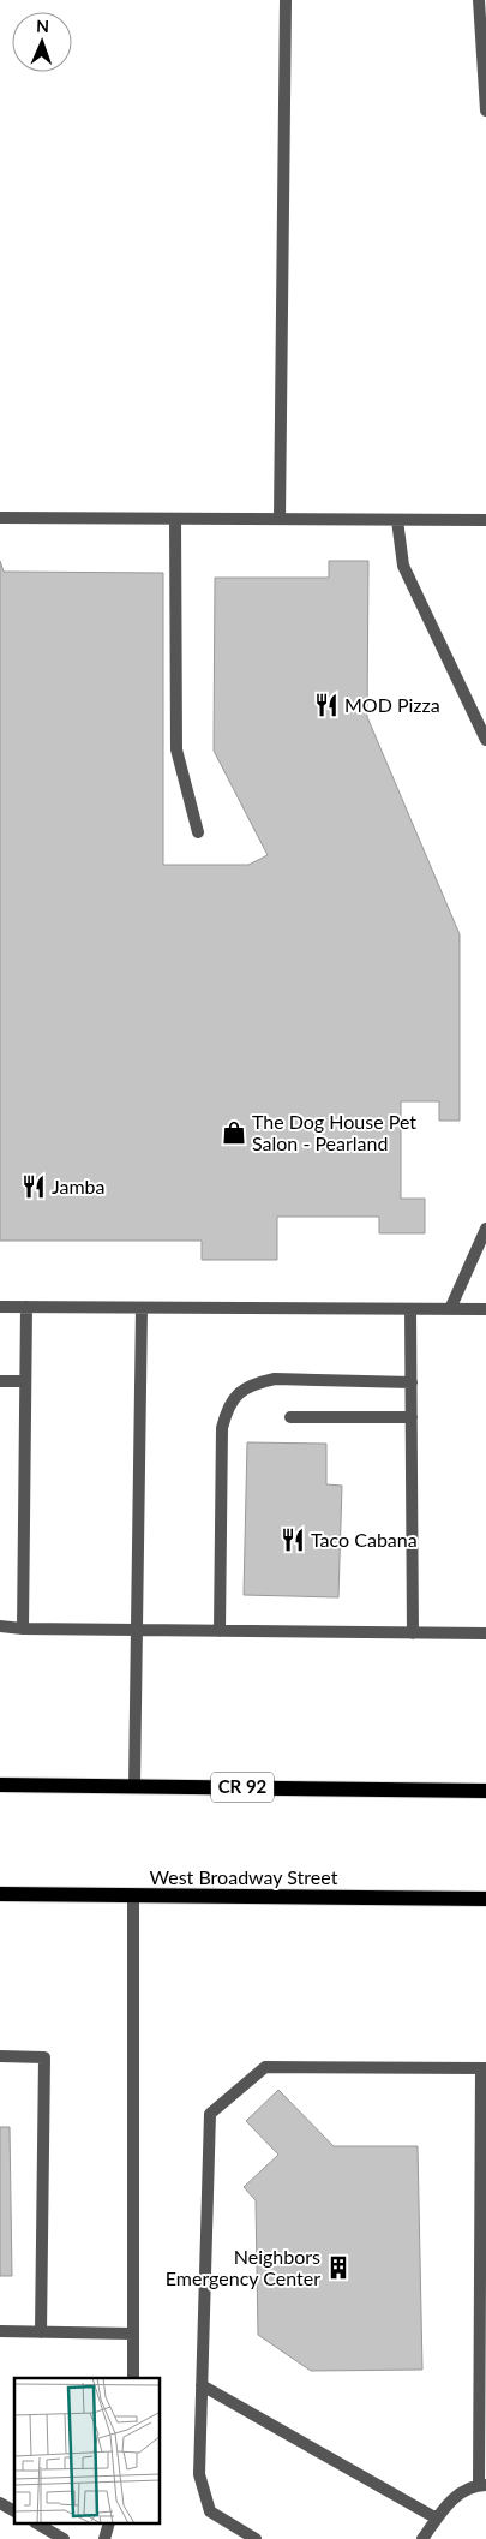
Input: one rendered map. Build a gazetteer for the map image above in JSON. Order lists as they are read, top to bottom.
{
  "streets": {
    "main road": ["CR 92", "West Broadway Street"]
  },
  "places": {
    "restaurant": ["MOD Pizza", "Jamba", "Taco Cabana"],
    "shop": ["The Dog House Pet Salon - Pearland"],
    "building": ["Neighbors Emergency Center"]
  },
  "north": "top"
}
